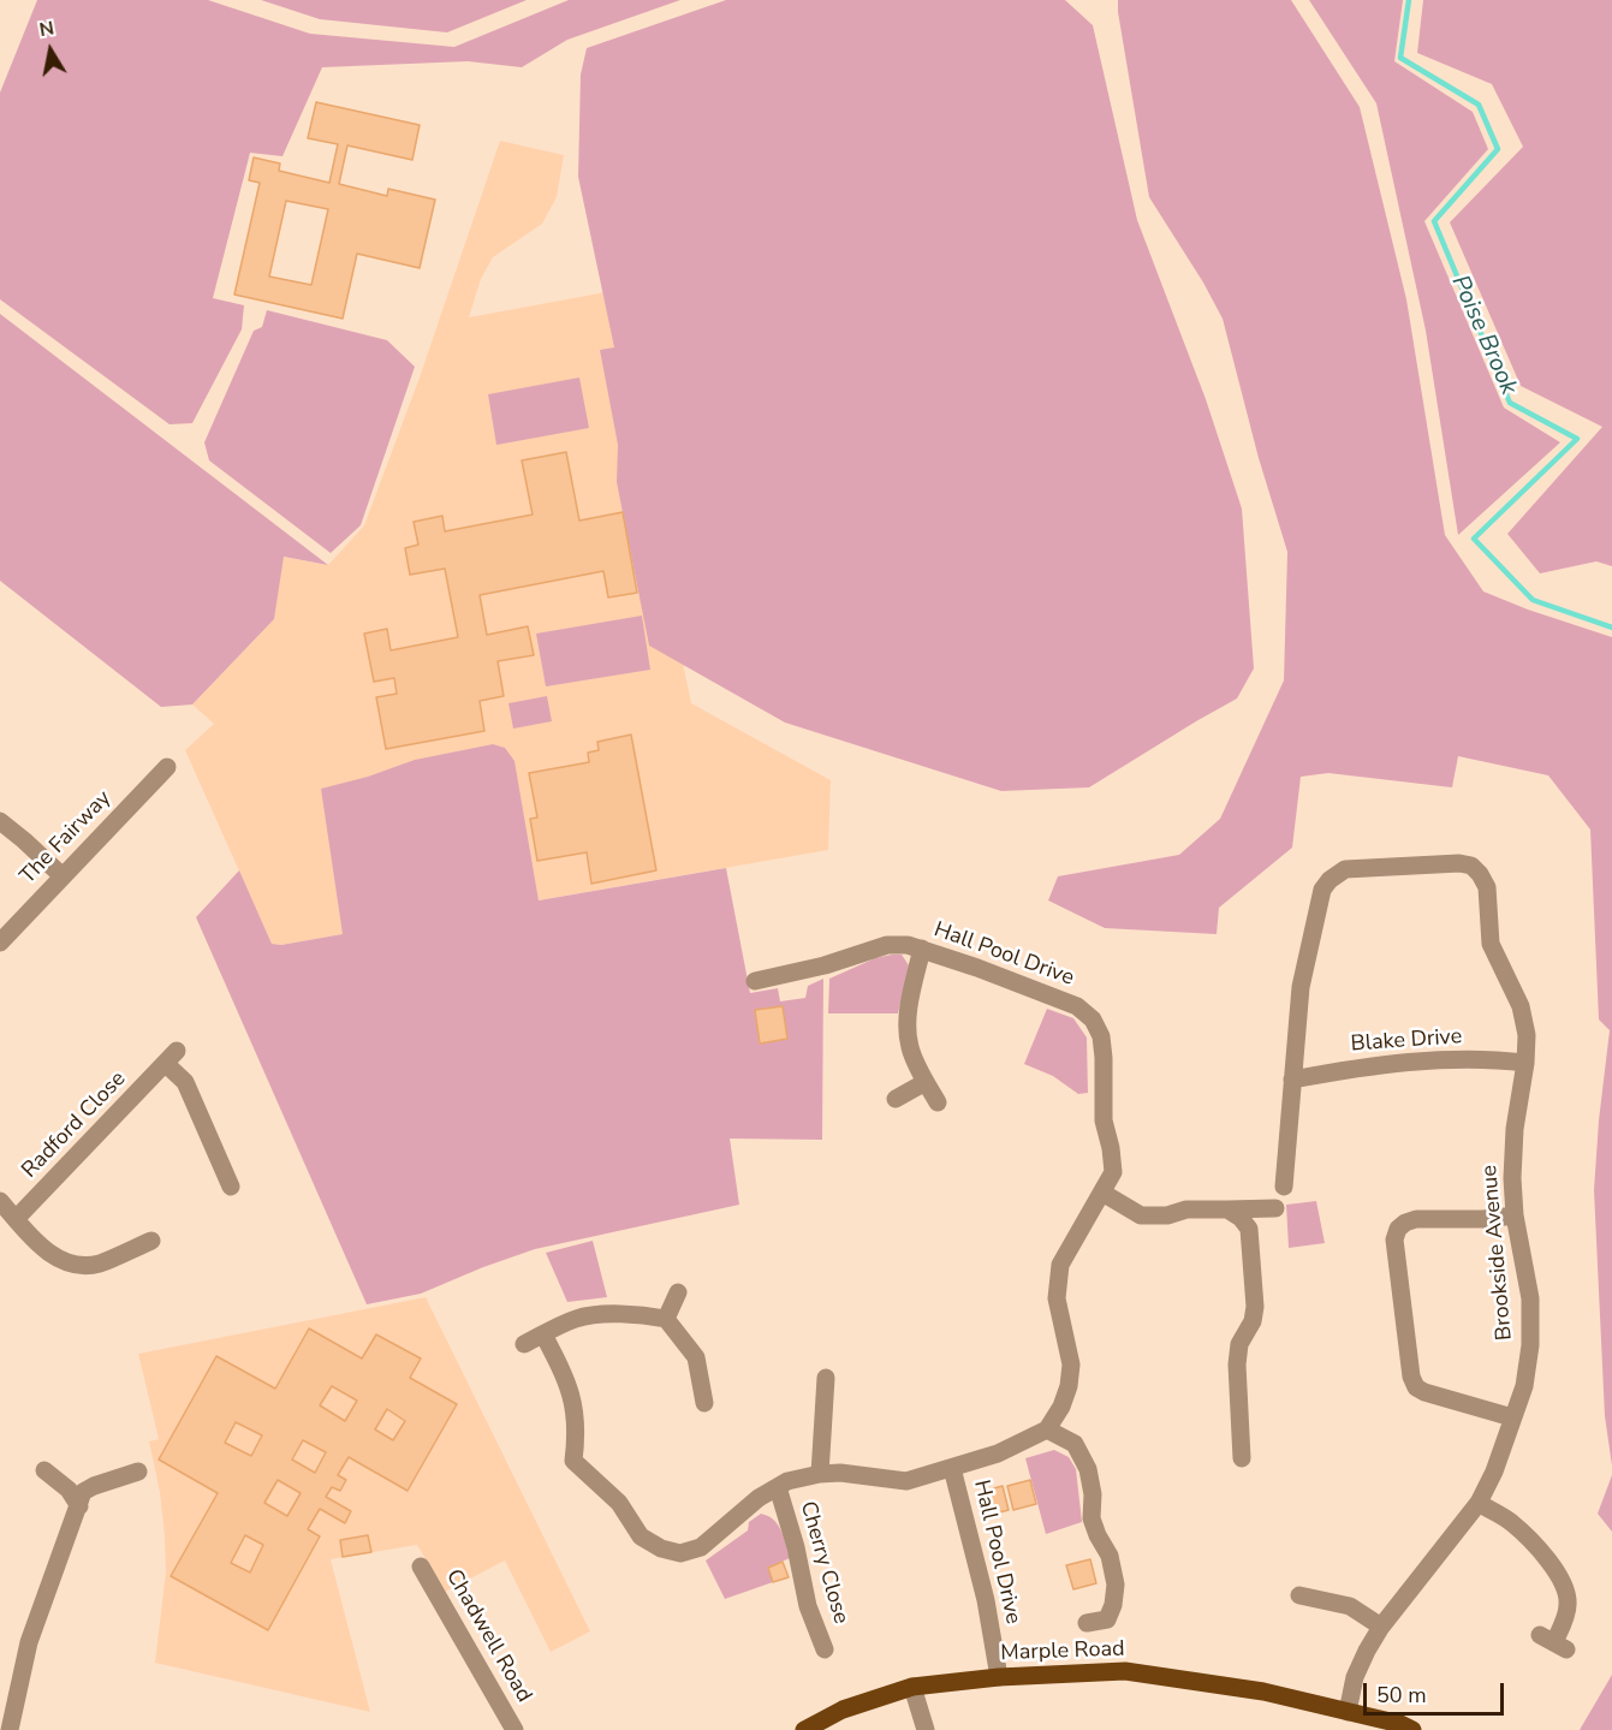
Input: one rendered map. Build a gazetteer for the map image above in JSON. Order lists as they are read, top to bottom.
{
  "streets": {
    "main road": ["Marple Road"],
    "street": [
      "The Fairway",
      "Hall Pool Drive",
      "Blake Drive",
      "Radford Close",
      "Brookside Avenue",
      "Cherry Close",
      "Chadwell Road"
    ]
  },
  "crossings": [
    ["Hall Pool Drive", "Marple Road"],
    ["Blake Drive", "Brookside Avenue"],
    ["Brookside Avenue", "Marple Road"]
  ],
  "water": ["Poise Brook"],
  "scale_bar": "50 m",
  "north": "top"
}
